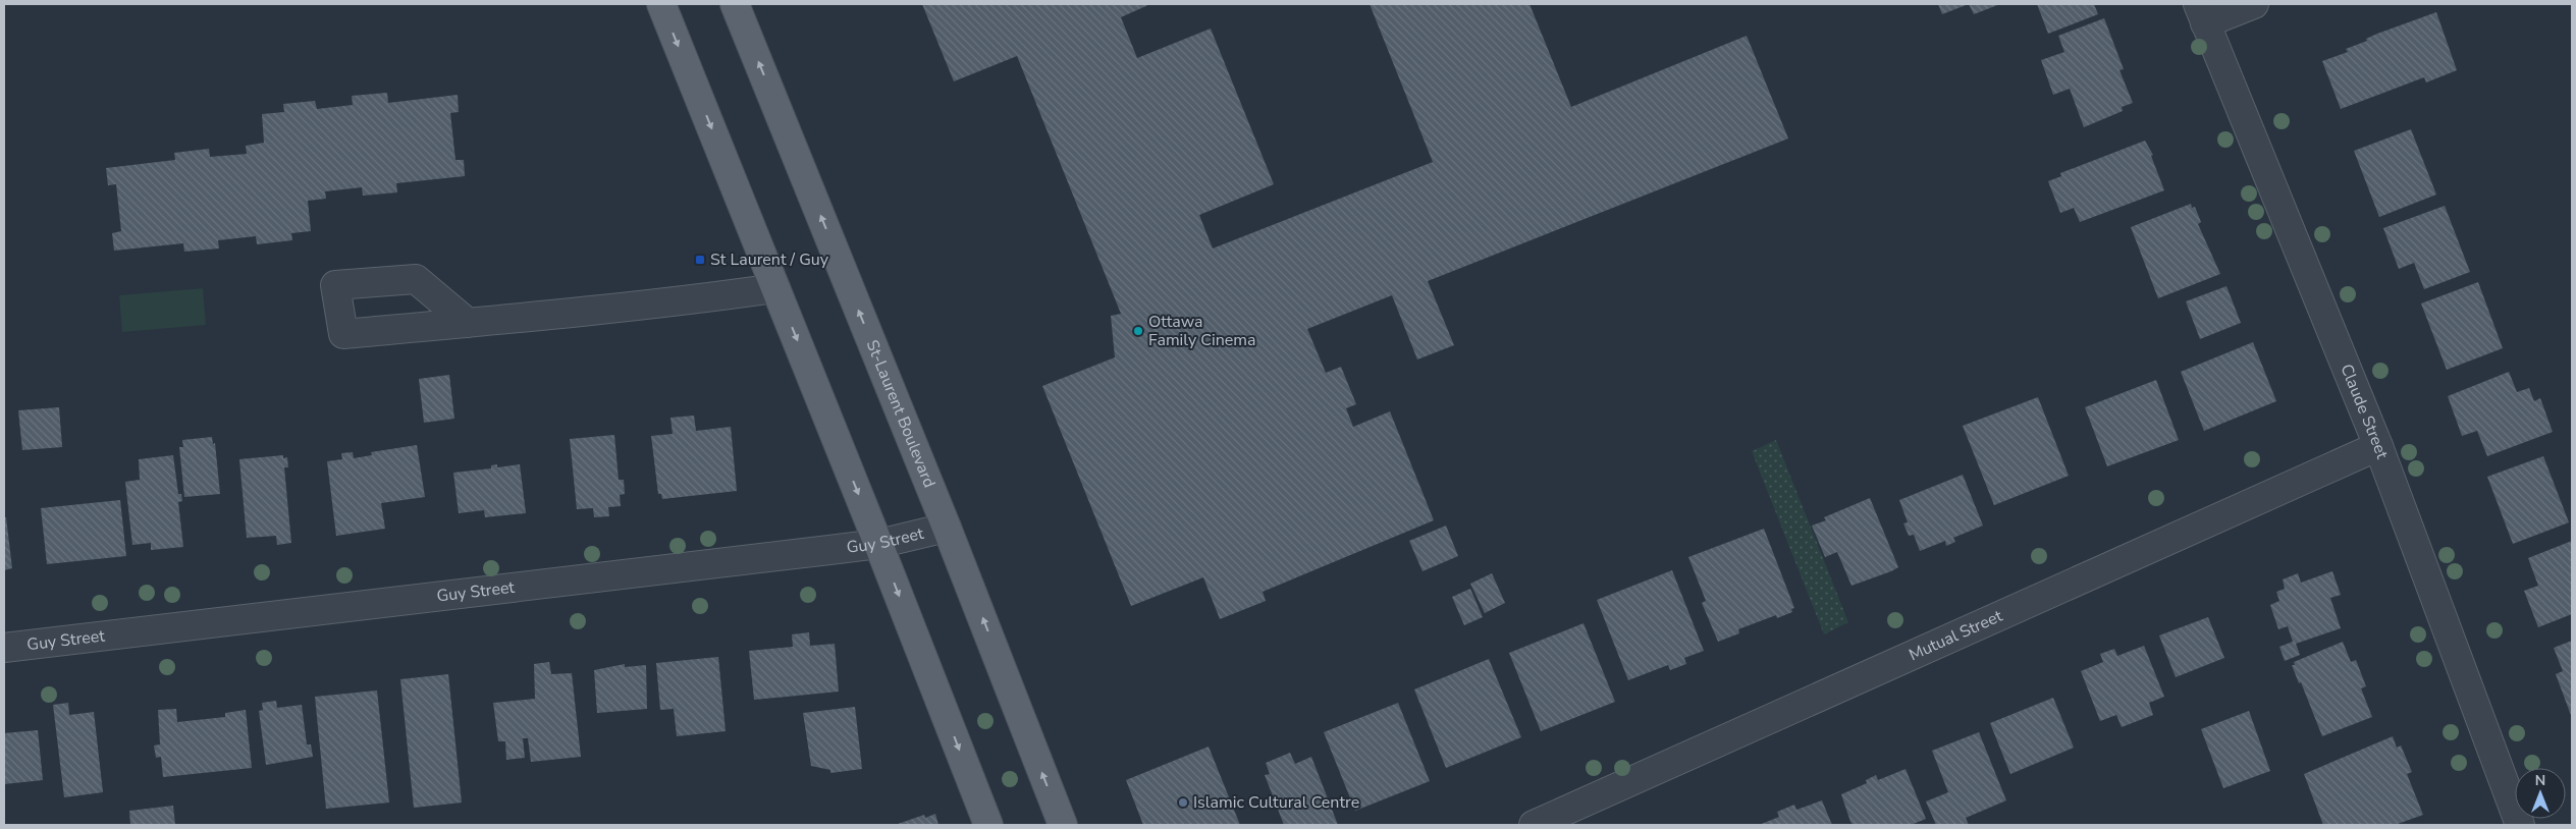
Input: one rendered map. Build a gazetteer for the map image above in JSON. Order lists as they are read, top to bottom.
{
  "streets": {
    "main road": ["St-Laurent Boulevard"],
    "street": ["Claude Street", "Guy Street", "Mutual Street"]
  },
  "crossings": [
    ["Claude Street", "Mutual Street"],
    ["St-Laurent Boulevard", "Guy Street"]
  ],
  "places": {
    "transit": ["St Laurent / Guy"],
    "other": ["Ottawa Family Cinema", "Islamic Cultural Centre"]
  },
  "north": "top"
}
